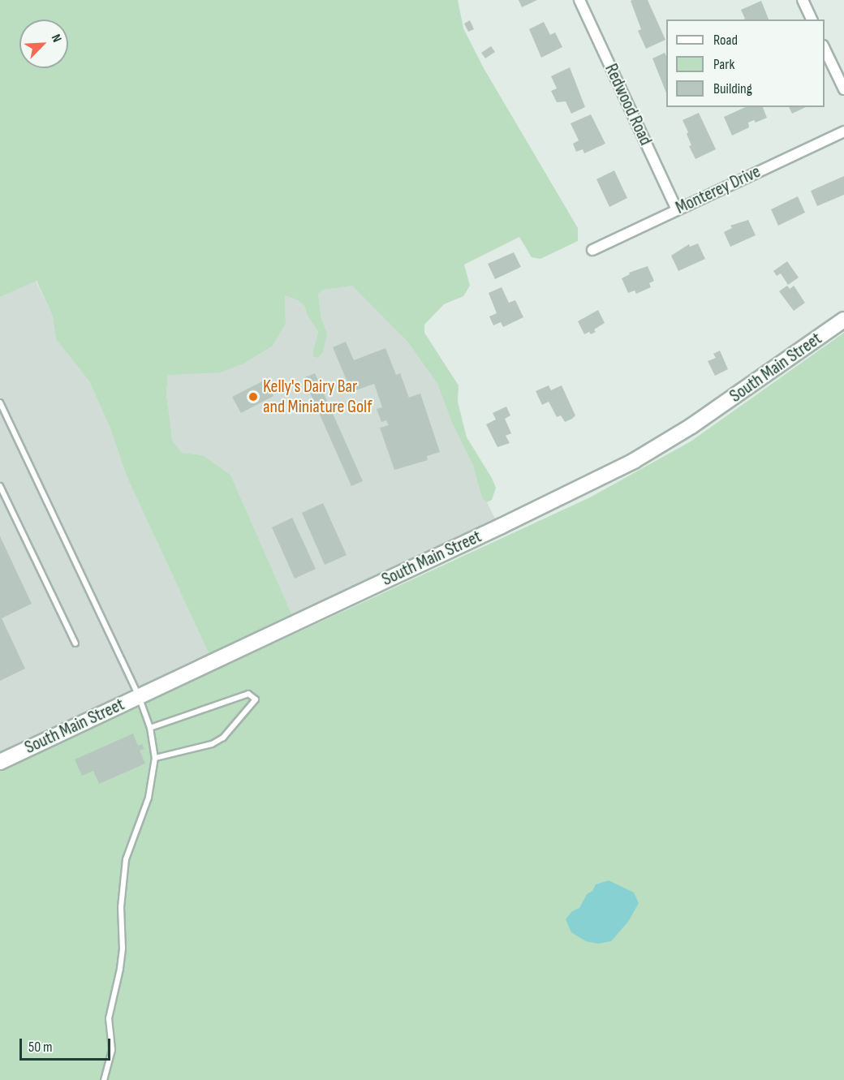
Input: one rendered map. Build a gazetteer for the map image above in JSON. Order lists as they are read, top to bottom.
{
  "streets": {
    "street": ["Redwood Road", "Monterey Drive", "South Main Street"]
  },
  "crossings": [
    ["Redwood Road", "Monterey Drive"]
  ],
  "places": ["Kelly's Dairy Bar and Miniature Golf"],
  "legend": ["Road", "Park", "Building"],
  "scale_bar": "50 m",
  "north": "top right"
}
